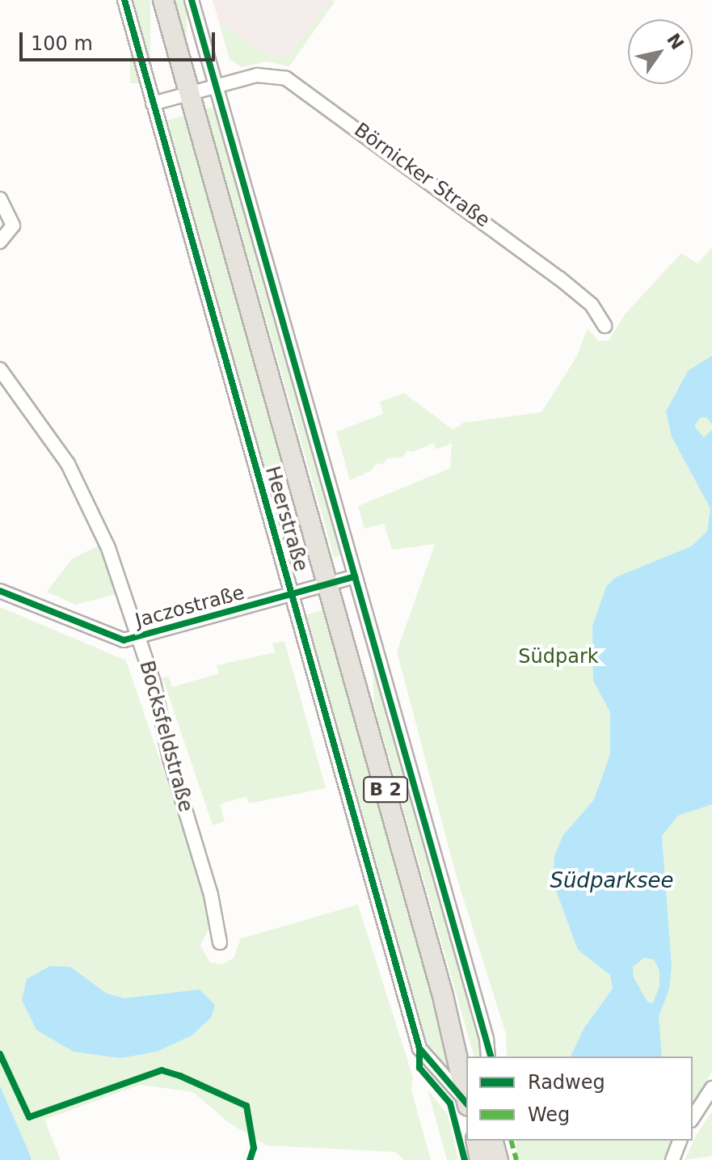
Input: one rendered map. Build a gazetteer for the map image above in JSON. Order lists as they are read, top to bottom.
{
  "streets": {
    "main road": ["Heerstraße", "B 2"],
    "street": ["Börnicker Straße", "Jaczostraße", "Bocksfeldstraße"]
  },
  "crossings": [
    ["Heerstraße", "Jaczostraße"],
    ["Jaczostraße", "Bocksfeldstraße"]
  ],
  "water": ["Südparksee"],
  "parks": ["Südpark"],
  "legend": ["Radweg", "Weg"],
  "scale_bar": "100 m",
  "north": "top right"
}
